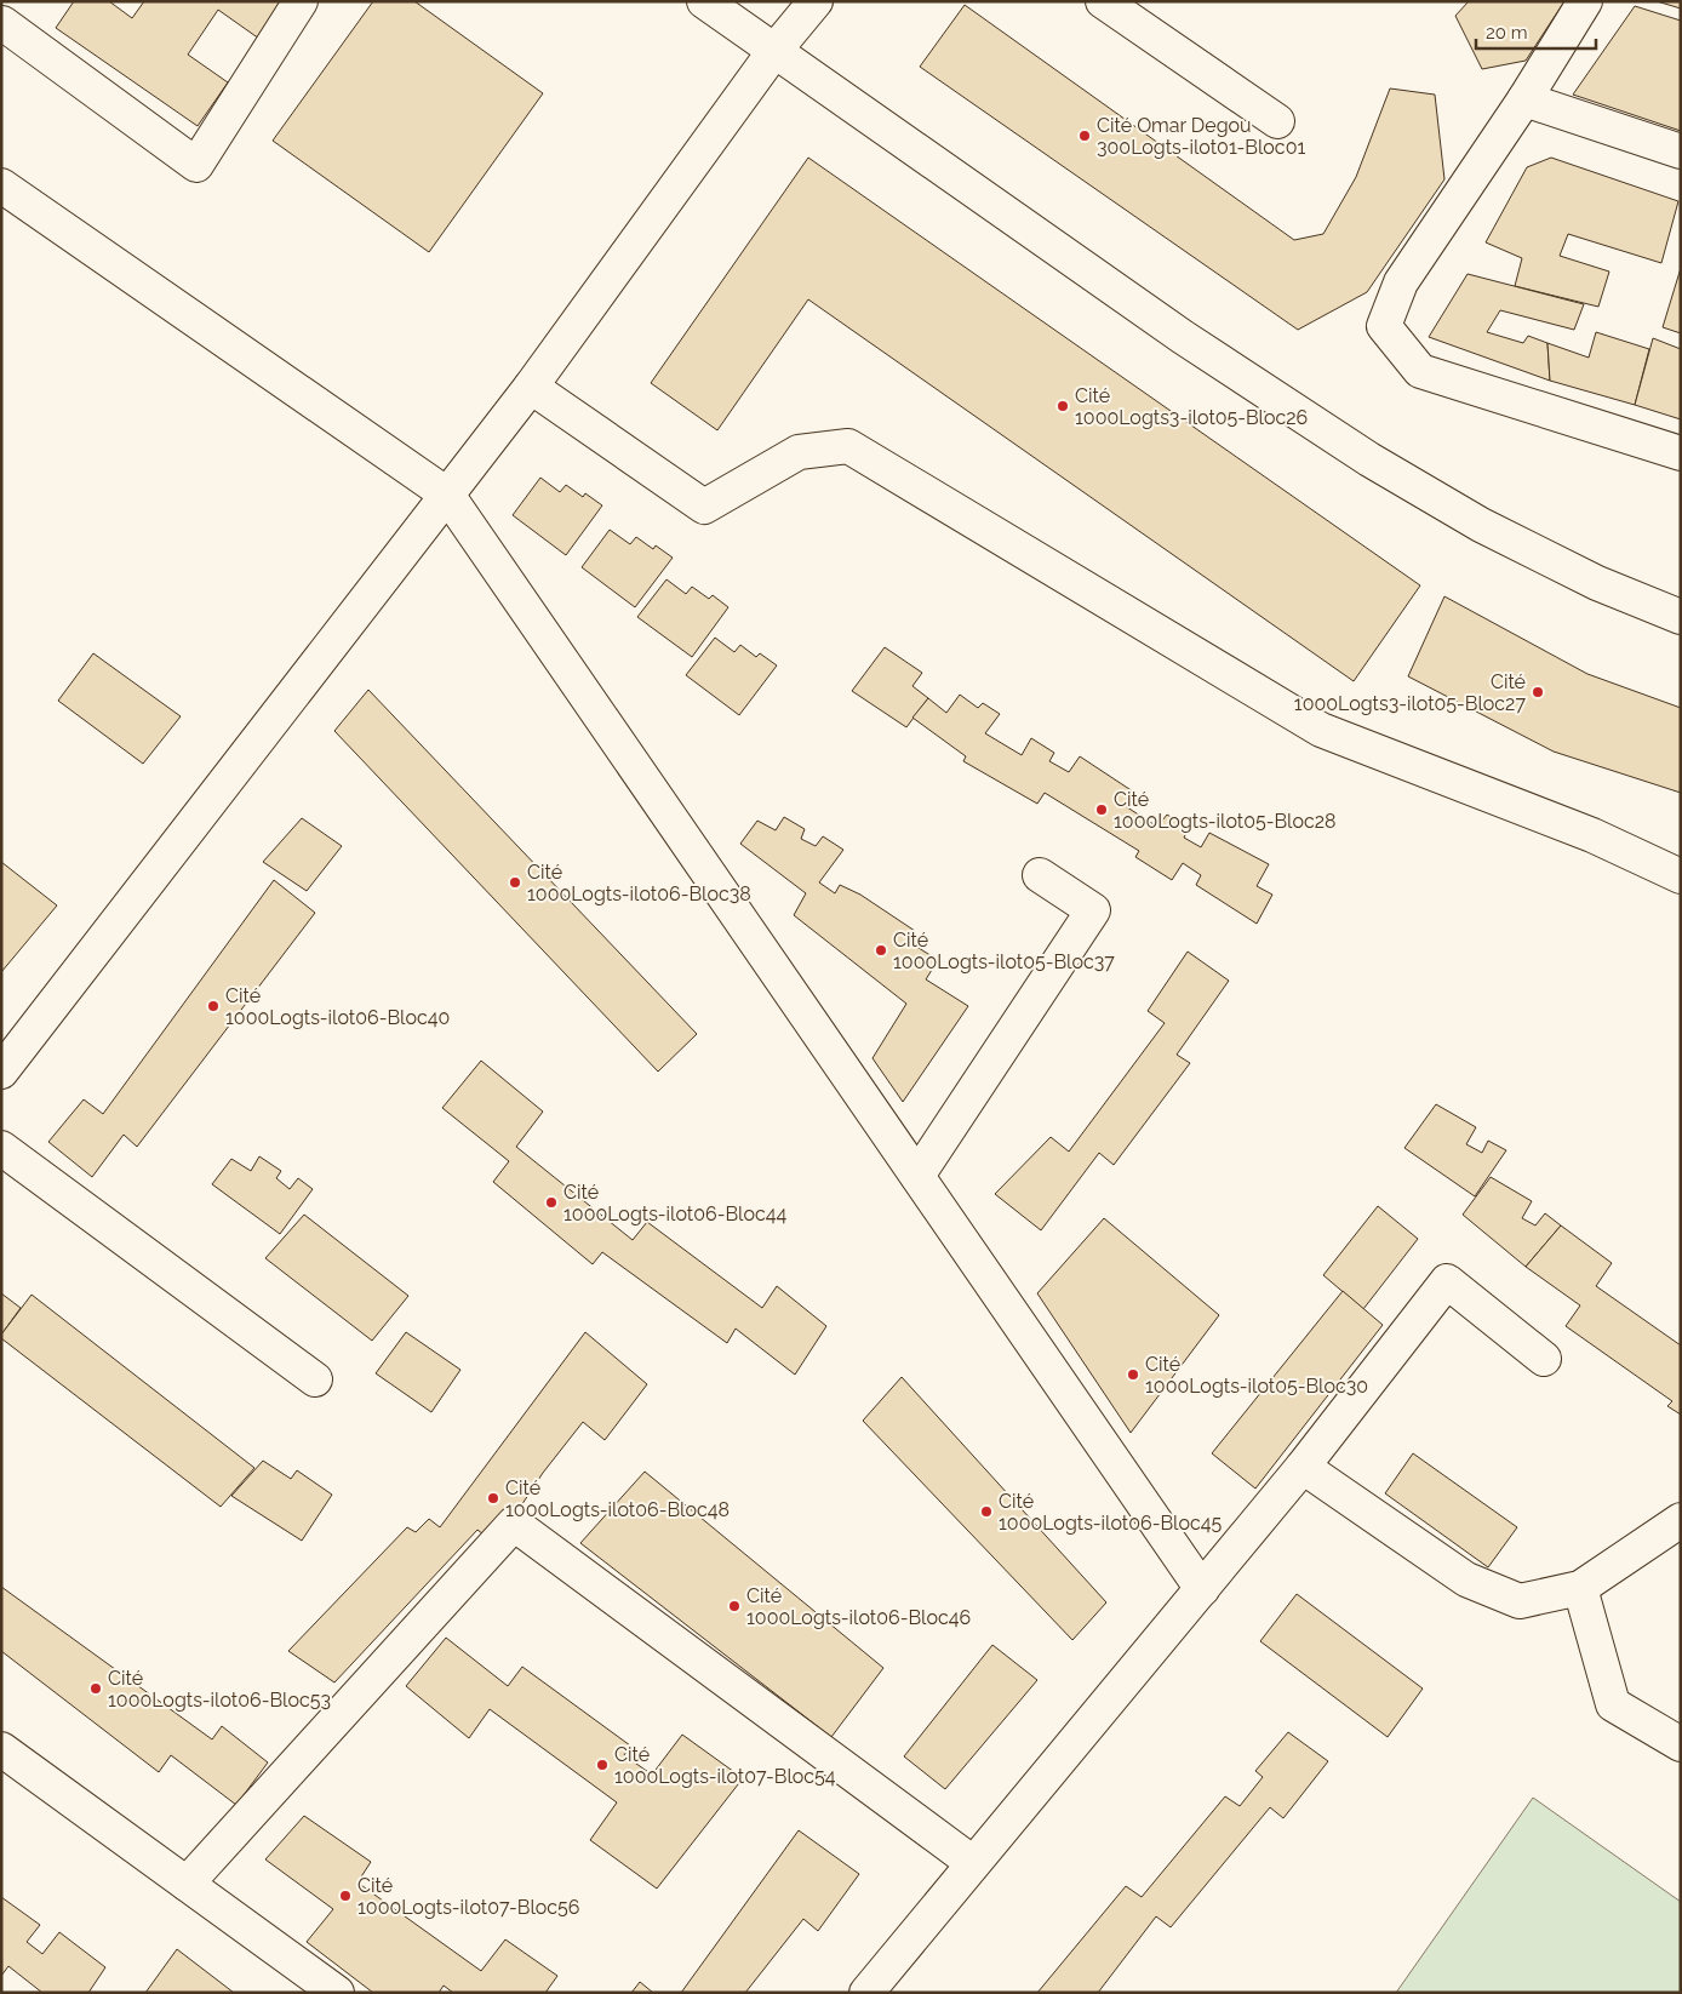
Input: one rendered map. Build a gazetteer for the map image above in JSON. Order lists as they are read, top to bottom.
{
  "places": [
    "Cité Omar Degou 300Logts-ilot01-Bloc01",
    "Cité 1000Logts3-ilot05-Bloc26",
    "Cité 1000Logts3-ilot05-Bloc27",
    "Cité 1000Logts-ilot05-Bloc28",
    "Cité 1000Logts-ilot06-Bloc38",
    "Cité 1000Logts-ilot05-Bloc37",
    "Cité 1000Logts-ilot06-Bloc40",
    "Cité 1000Logts-ilot06-Bloc44",
    "Cité 1000Logts-ilot05-Bloc30",
    "Cité 1000Logts-ilot06-Bloc48",
    "Cité 1000Logts-ilot06-Bloc45",
    "Cité 1000Logts-ilot06-Bloc46",
    "Cité 1000Logts-ilot06-Bloc53",
    "Cité 1000Logts-ilot07-Bloc54",
    "Cité 1000Logts-ilot07-Bloc56"
  ],
  "scale_bar": "20 m"
}
